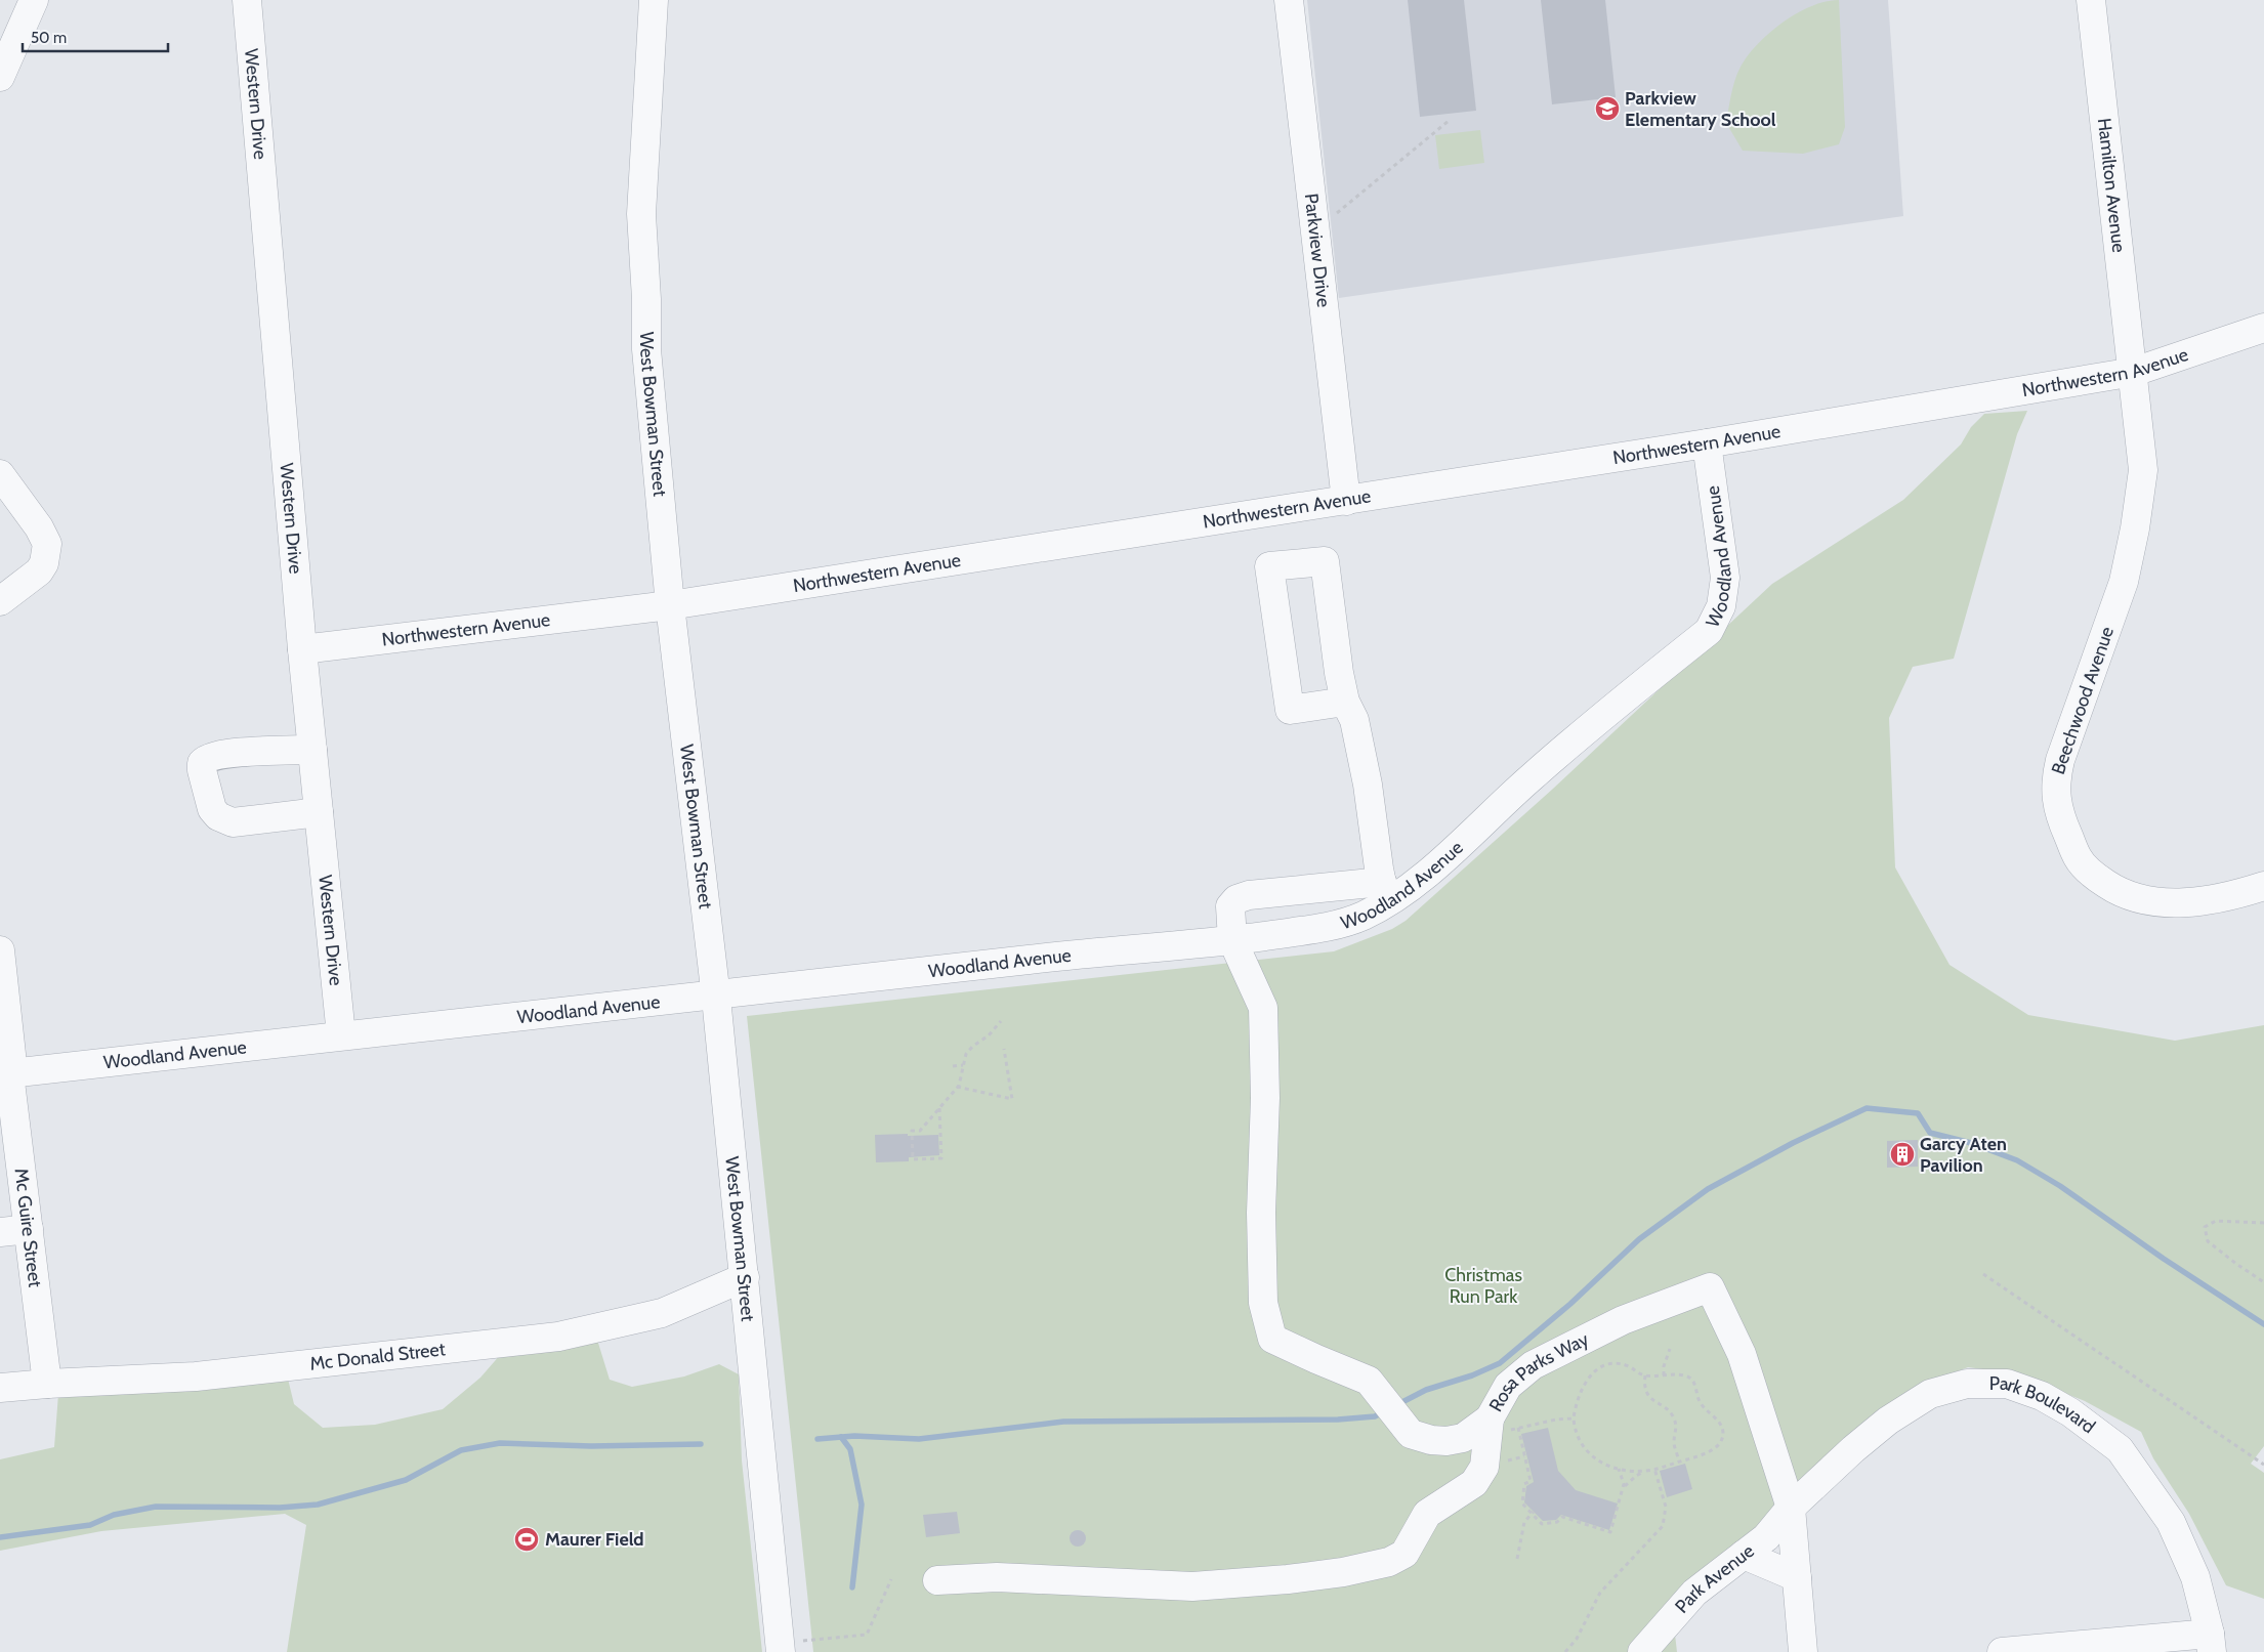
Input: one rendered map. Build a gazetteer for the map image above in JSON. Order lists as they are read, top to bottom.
{
  "streets": {
    "street": [
      "Western Drive",
      "Hamilton Avenue",
      "Parkview Drive",
      "Northwestern Avenue",
      "West Bowman Street",
      "Woodland Avenue",
      "Beechwood Avenue",
      "Mc Guire Street",
      "Mc Donald Street",
      "Rosa Parks Way",
      "Park Boulevard",
      "Park Avenue"
    ]
  },
  "crossings": [
    ["Western Drive", "Northwestern Avenue"],
    ["Western Drive", "Woodland Avenue"],
    ["Hamilton Avenue", "Northwestern Avenue"],
    ["Hamilton Avenue", "Beechwood Avenue"],
    ["Parkview Drive", "Northwestern Avenue"],
    ["Northwestern Avenue", "West Bowman Street"],
    ["Northwestern Avenue", "Woodland Avenue"],
    ["Northwestern Avenue", "Beechwood Avenue"],
    ["West Bowman Street", "Woodland Avenue"],
    ["West Bowman Street", "Mc Donald Street"],
    ["Woodland Avenue", "Mc Guire Street"],
    ["Woodland Avenue", "Rosa Parks Way"],
    ["Mc Guire Street", "Mc Donald Street"],
    ["Rosa Parks Way", "Park Boulevard"],
    ["Rosa Parks Way", "Park Avenue"],
    ["Park Boulevard", "Park Avenue"]
  ],
  "parks": ["Christmas Run Park"],
  "places": {
    "school or university": ["Parkview Elementary School"],
    "building": ["Garcy Aten Pavilion"],
    "sports": ["Maurer Field"]
  },
  "scale_bar": "50 m"
}
